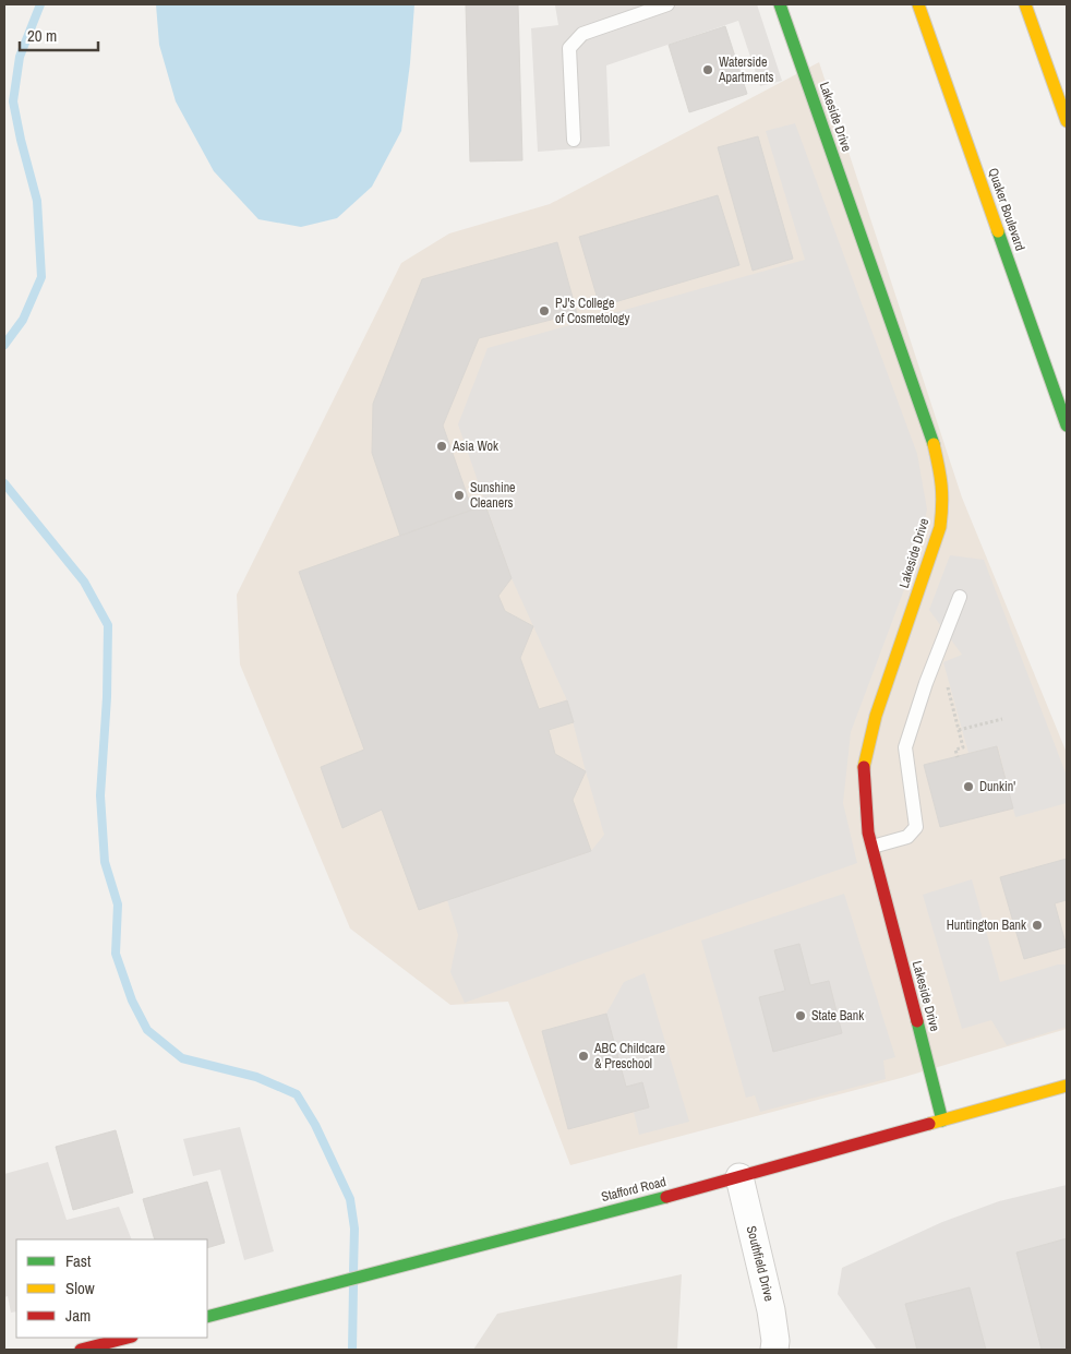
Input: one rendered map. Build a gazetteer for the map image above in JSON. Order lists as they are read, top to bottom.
{
  "streets": {
    "street": [
      "Lakeside Drive",
      "Quaker Boulevard",
      "Stafford Road",
      "Southfield Drive"
    ]
  },
  "crossings": [
    ["Lakeside Drive", "Stafford Road"],
    ["Stafford Road", "Southfield Drive"]
  ],
  "places": [
    "Waterside Apartments",
    "PJ's College of Cosmetology",
    "Asia Wok",
    "Sunshine Cleaners",
    "Dunkin'",
    "Huntington Bank",
    "State Bank",
    "ABC Childcare & Preschool"
  ],
  "legend": ["Fast", "Slow", "Jam"],
  "scale_bar": "20 m"
}
